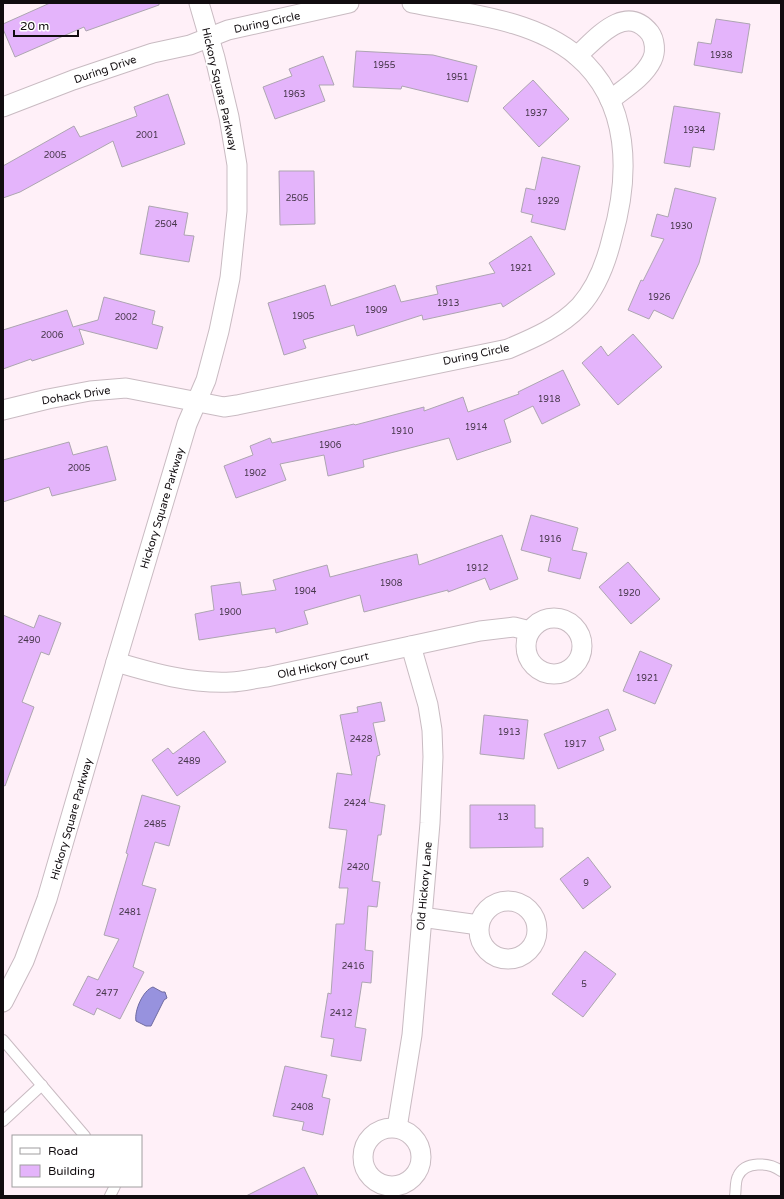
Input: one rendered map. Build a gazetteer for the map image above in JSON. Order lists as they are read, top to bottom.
{
  "streets": {
    "street": [
      "During Circle",
      "During Drive",
      "Hickory Square Parkway",
      "Dohack Drive",
      "Old Hickory Court",
      "Old Hickory Lane"
    ]
  },
  "crossings": [
    ["During Circle", "During Drive"],
    ["During Circle", "Hickory Square Parkway"],
    ["During Circle", "Dohack Drive"],
    ["During Drive", "Hickory Square Parkway"],
    ["Hickory Square Parkway", "Dohack Drive"],
    ["Hickory Square Parkway", "Old Hickory Court"],
    ["Old Hickory Court", "Old Hickory Lane"]
  ],
  "house_numbers": [
    "1938",
    "1955",
    "1951",
    "1963",
    "1937",
    "1934",
    "2001",
    "2005",
    "2505",
    "1929",
    "2504",
    "1930",
    "1921",
    "1926",
    "1913",
    "1909",
    "1905",
    "2002",
    "2006",
    "1918",
    "1914",
    "1910",
    "1906",
    "2005",
    "1902",
    "1916",
    "1912",
    "1908",
    "1904",
    "1920",
    "1900",
    "2490",
    "1921",
    "1913",
    "2428",
    "1917",
    "2489",
    "2424",
    "13",
    "2485",
    "2420",
    "9",
    "2481",
    "2416",
    "5",
    "2477",
    "2412",
    "2408"
  ],
  "legend": ["Road", "Building"],
  "scale_bar": "20 m"
}
